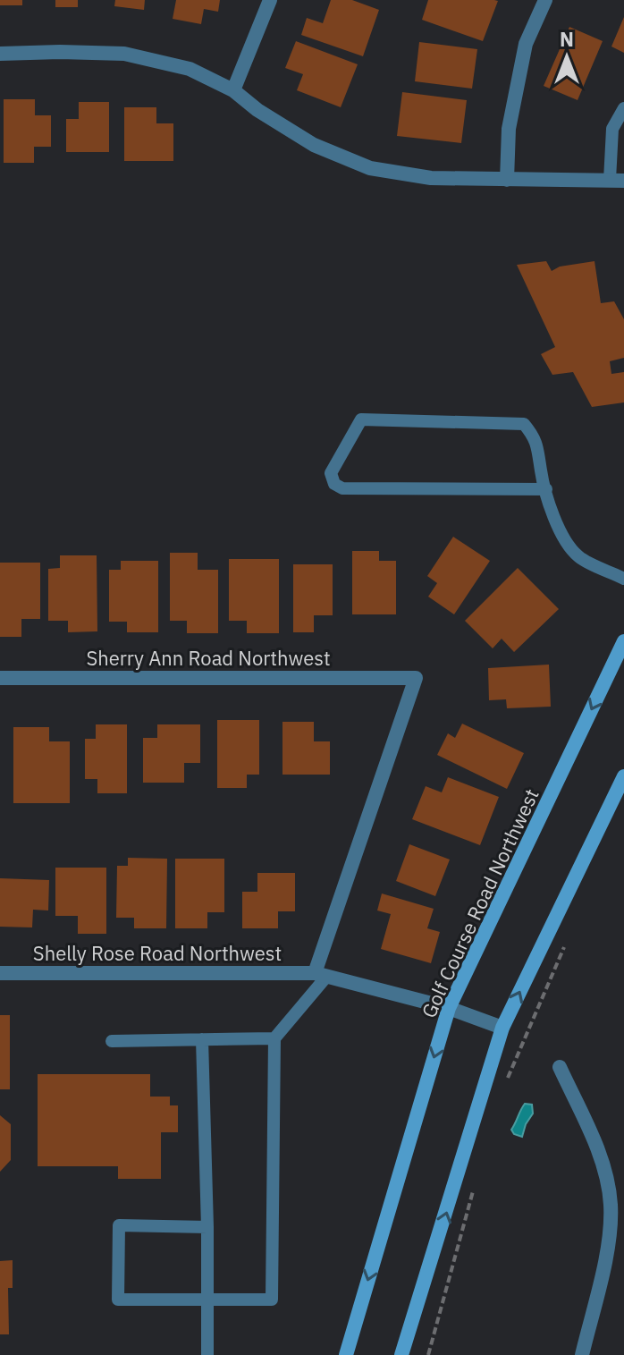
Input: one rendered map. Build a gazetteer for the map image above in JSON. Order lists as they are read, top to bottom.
{
  "streets": {
    "main road": ["Golf Course Road Northwest"],
    "street": ["Sherry Ann Road Northwest", "Shelly Rose Road Northwest"]
  },
  "crossings": [
    ["Sherry Ann Road Northwest", "Shelly Rose Road Northwest"],
    ["Golf Course Road Northwest", "Shelly Rose Road Northwest"]
  ],
  "north": "top"
}
